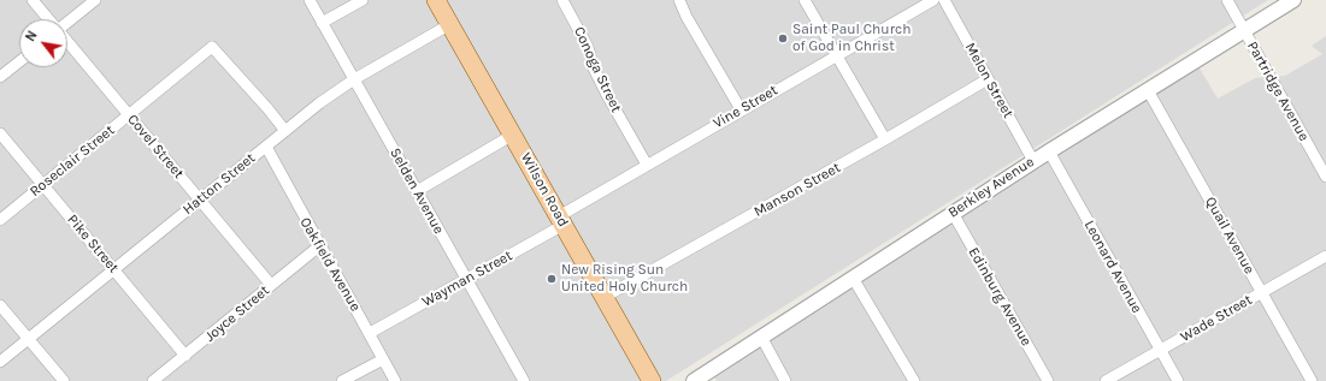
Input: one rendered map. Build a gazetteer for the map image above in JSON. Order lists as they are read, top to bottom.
{
  "streets": {
    "main road": ["Wilson Road"],
    "street": [
      "Conoga Street",
      "Melon Street",
      "Partridge Avenue",
      "Vine Street",
      "Covel Street",
      "Roseclair Street",
      "Hatton Street",
      "Berkley Avenue",
      "Manson Street",
      "Selden Avenue",
      "Quail Avenue",
      "Pike Street",
      "Oakfield Avenue",
      "Leonard Avenue",
      "Wayman Street",
      "Edinburg Avenue",
      "Joyce Street",
      "Wade Street"
    ]
  },
  "crossings": [
    ["Conoga Street", "Vine Street"],
    ["Melon Street", "Berkley Avenue"],
    ["Melon Street", "Manson Street"],
    ["Partridge Avenue", "Berkley Avenue"],
    ["Vine Street", "Wilson Road"],
    ["Vine Street", "Wayman Street"],
    ["Covel Street", "Roseclair Street"],
    ["Covel Street", "Hatton Street"],
    ["Covel Street", "Joyce Street"],
    ["Roseclair Street", "Hatton Street"],
    ["Roseclair Street", "Pike Street"],
    ["Hatton Street", "Wilson Road"],
    ["Hatton Street", "Selden Avenue"],
    ["Hatton Street", "Pike Street"],
    ["Hatton Street", "Oakfield Avenue"],
    ["Berkley Avenue", "Quail Avenue"],
    ["Berkley Avenue", "Leonard Avenue"],
    ["Berkley Avenue", "Edinburg Avenue"],
    ["Wilson Road", "Manson Street"],
    ["Wilson Road", "Wayman Street"],
    ["Selden Avenue", "Wayman Street"],
    ["Quail Avenue", "Wade Street"],
    ["Pike Street", "Joyce Street"],
    ["Oakfield Avenue", "Wayman Street"],
    ["Oakfield Avenue", "Joyce Street"],
    ["Leonard Avenue", "Wade Street"]
  ],
  "places": ["Saint Paul Church of God in Christ", "New Rising Sun United Holy Church"],
  "north": "top left"
}
